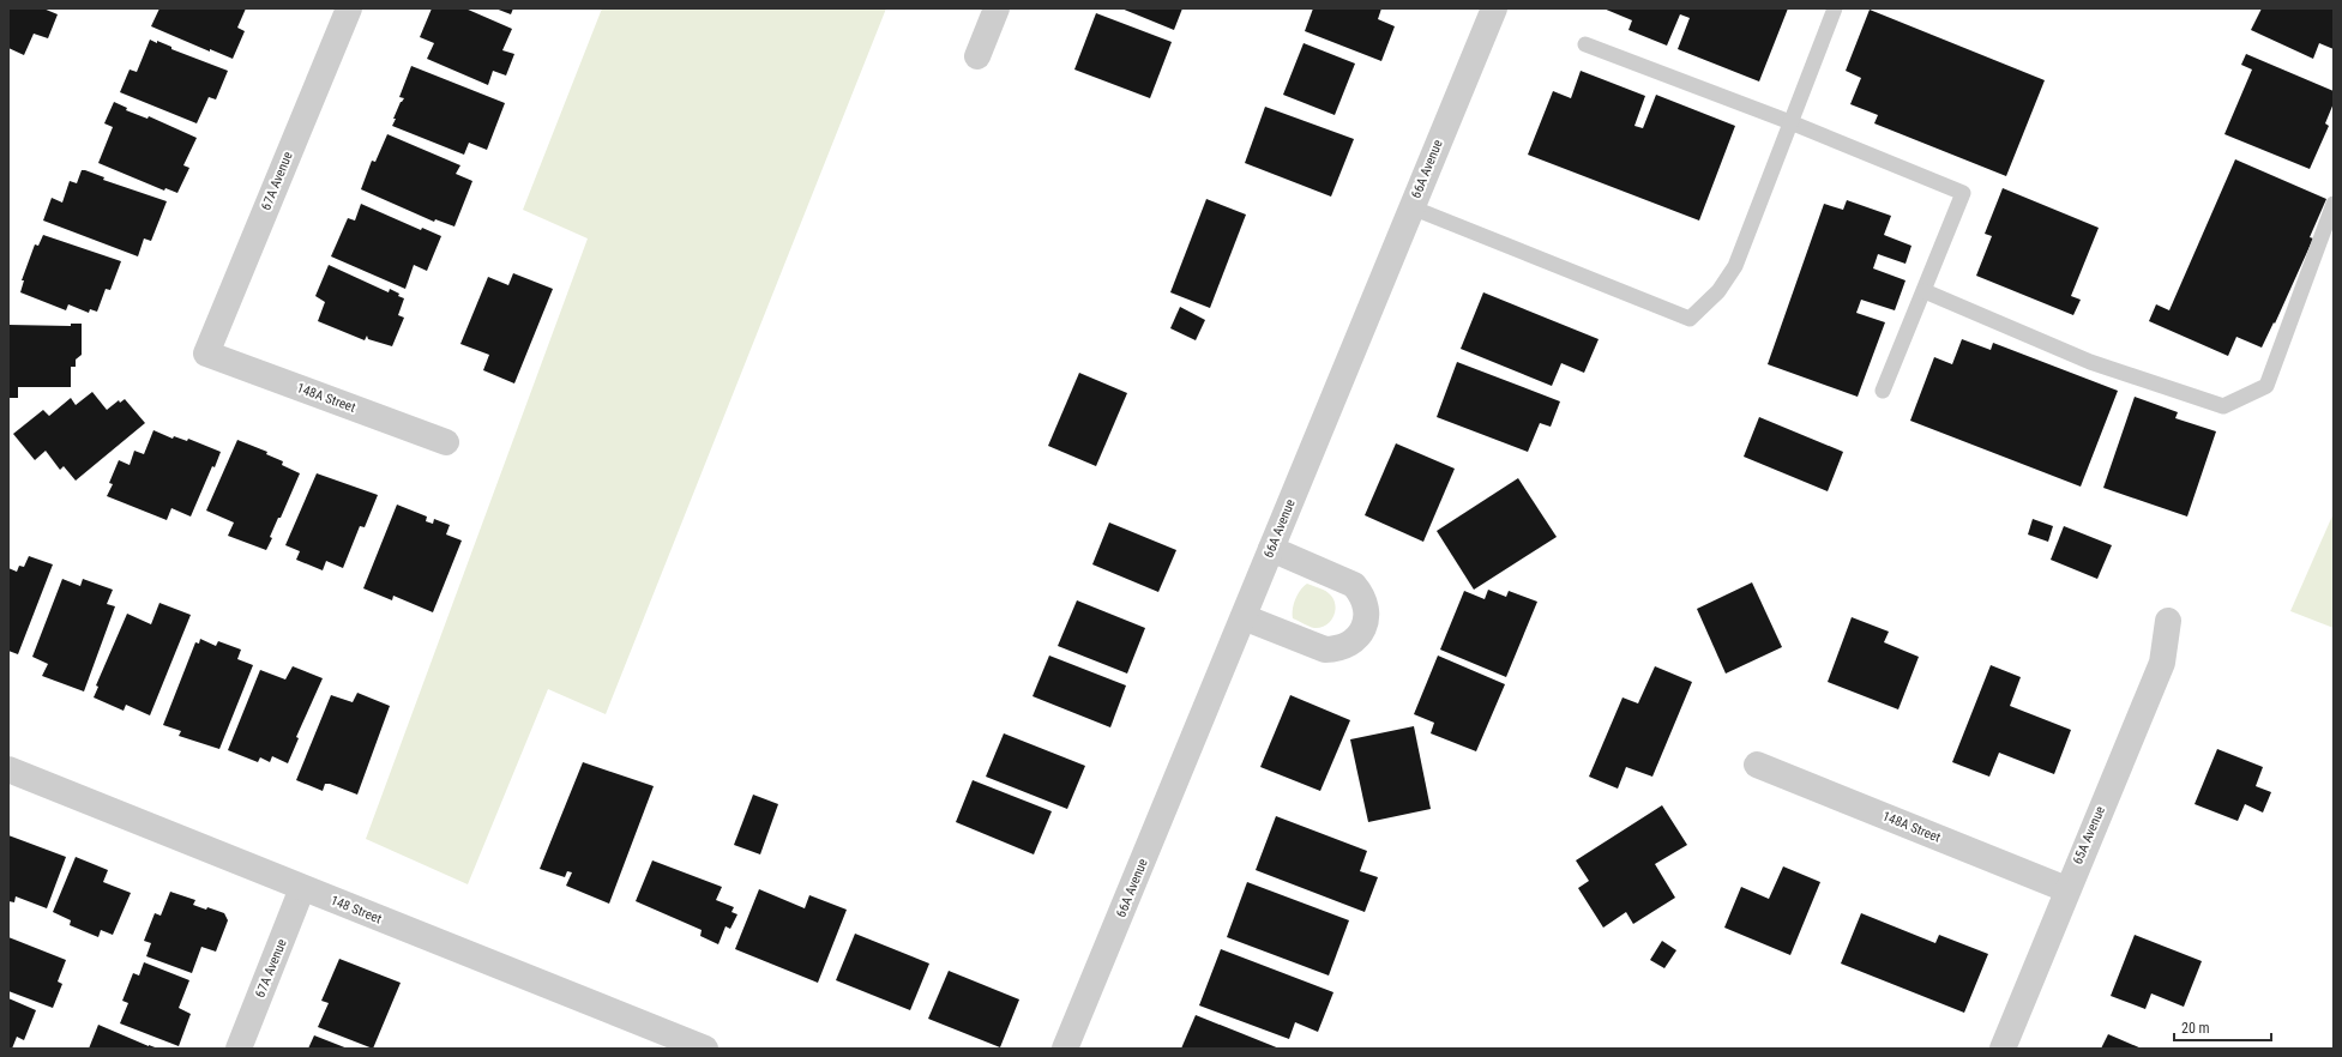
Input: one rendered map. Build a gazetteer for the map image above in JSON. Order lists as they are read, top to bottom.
{
  "streets": {
    "street": [
      "66A Avenue",
      "67A Avenue",
      "148A Street",
      "65A Avenue",
      "148 Street"
    ]
  },
  "crossings": [
    ["67A Avenue", "148A Street"],
    ["67A Avenue", "148 Street"],
    ["148A Street", "65A Avenue"]
  ],
  "scale_bar": "20 m"
}
